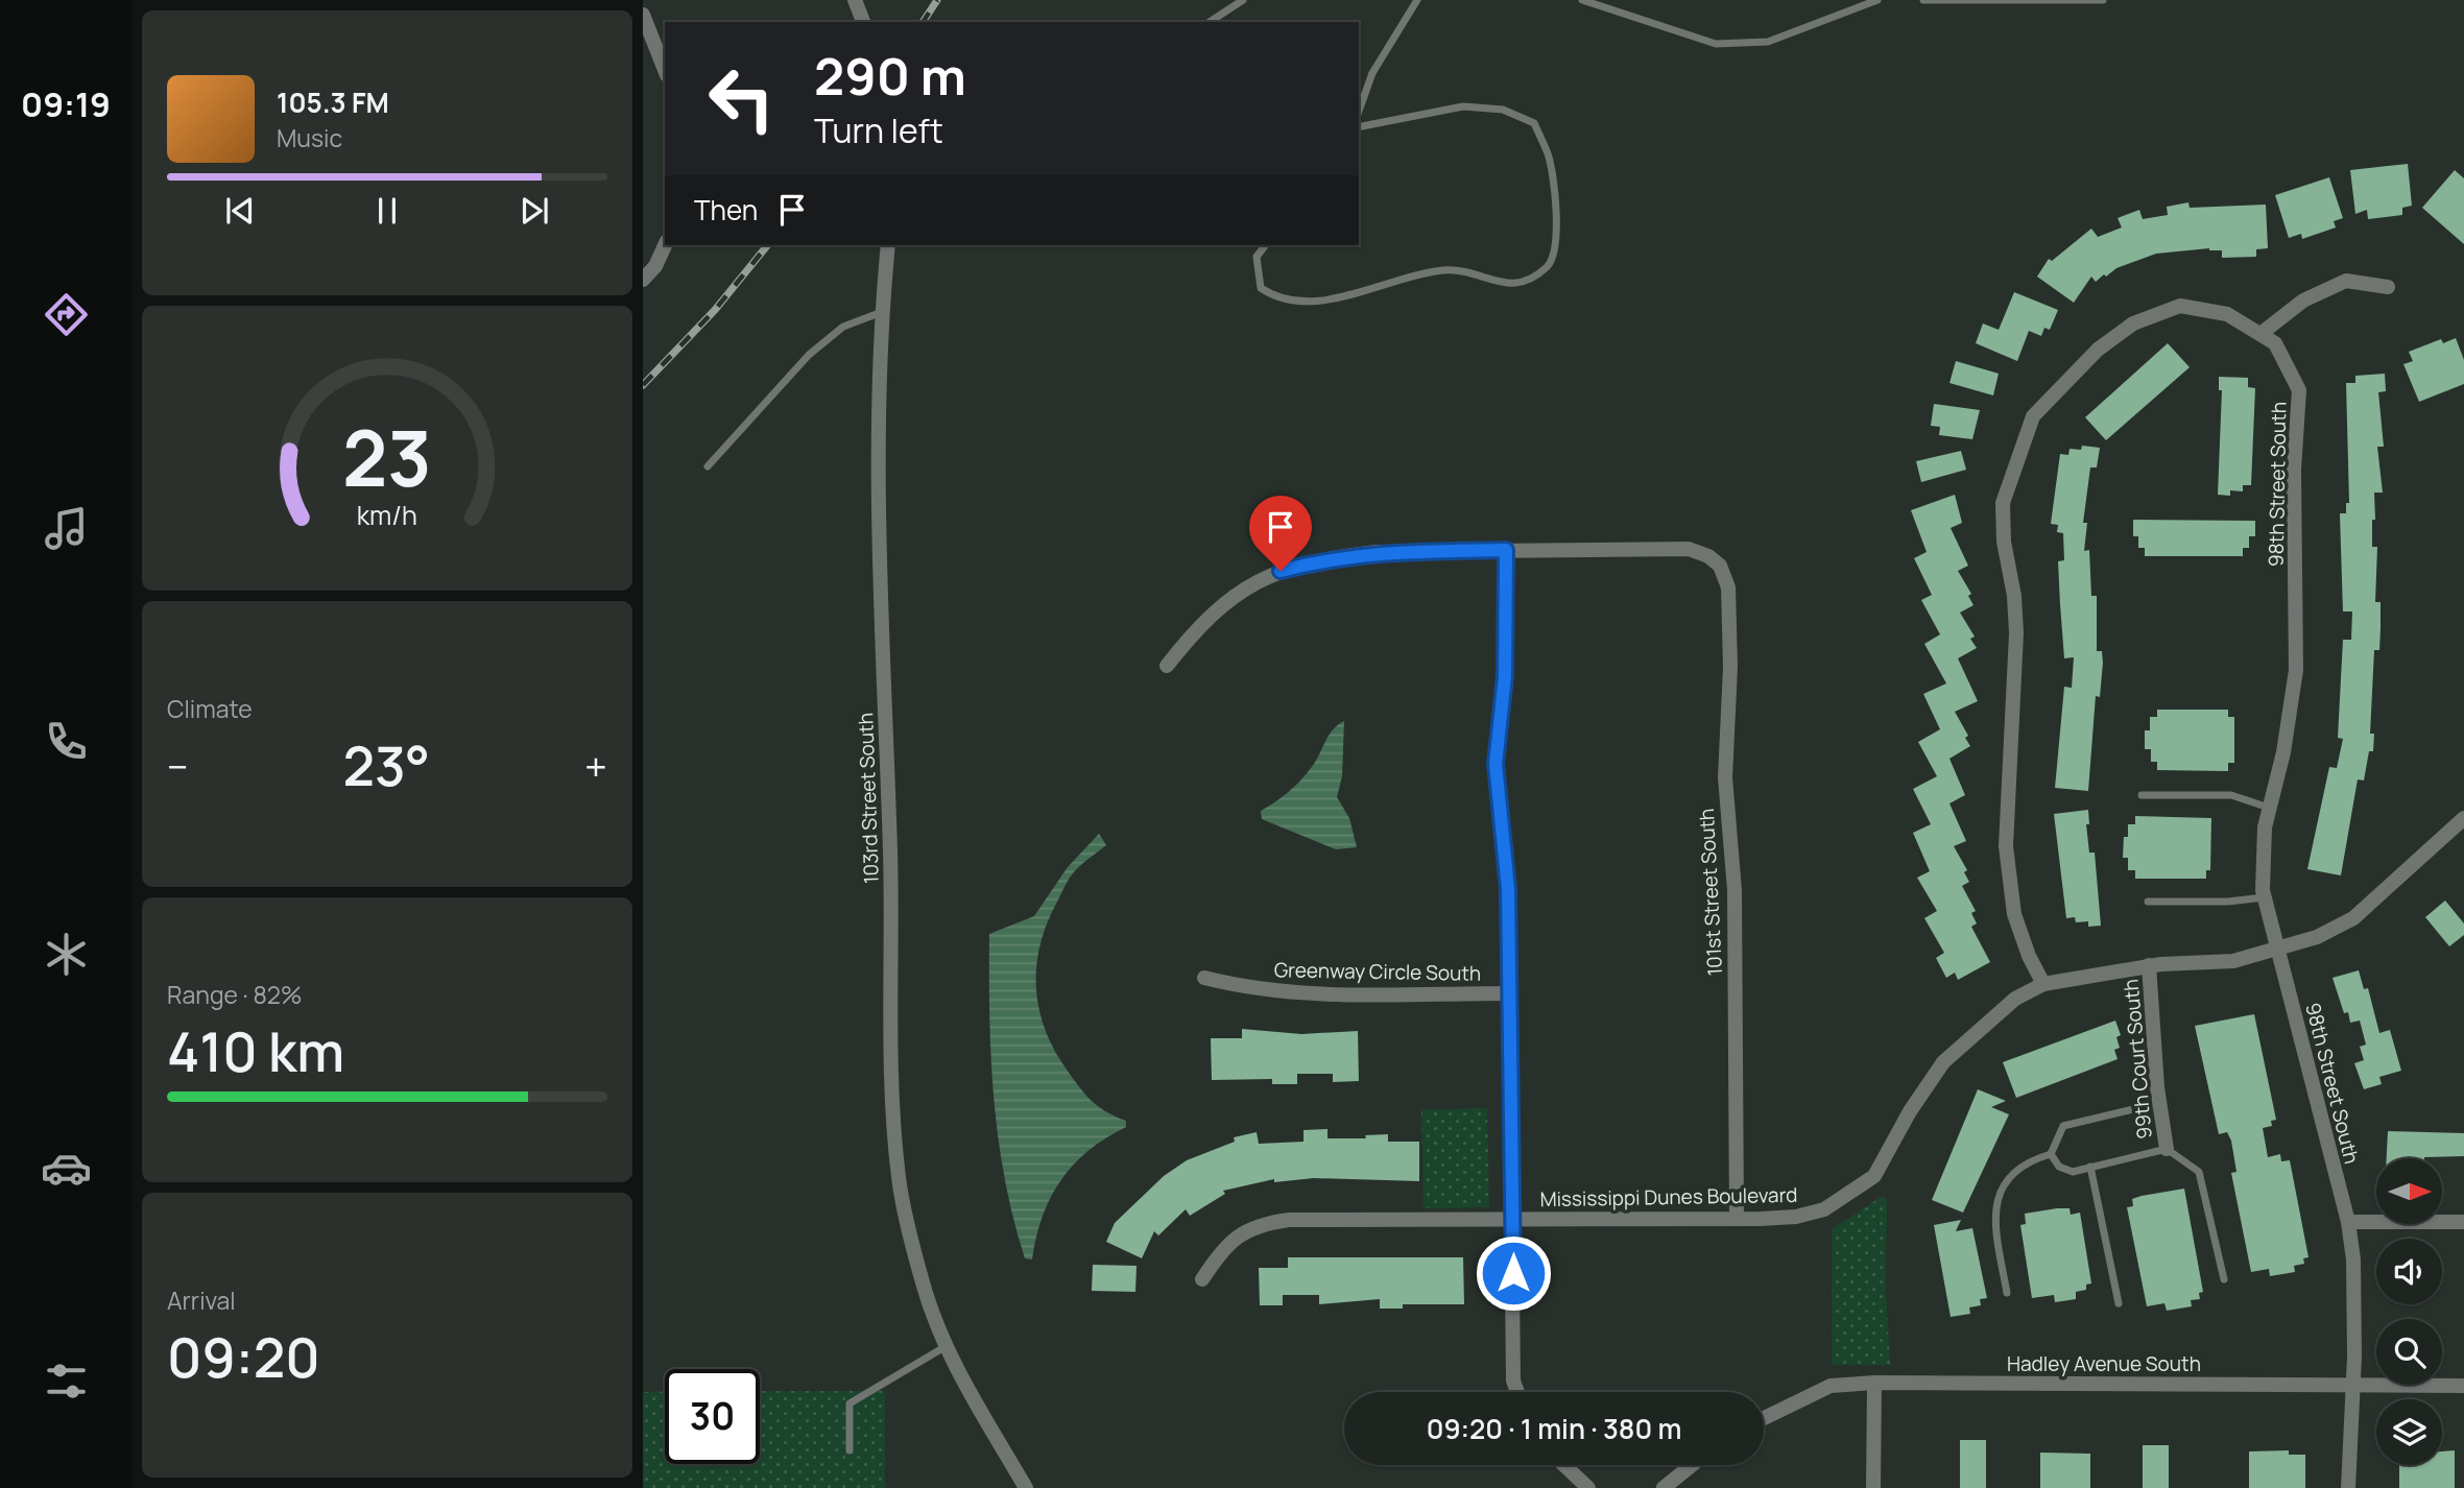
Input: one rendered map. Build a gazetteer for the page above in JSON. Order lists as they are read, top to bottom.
{
  "streets": {
    "street": [
      "98th Street South",
      "103rd Street South",
      "101st Street South",
      "Greenway Circle South",
      "99th Court South",
      "Mississippi Dunes Boulevard",
      "Hadley Avenue South"
    ]
  },
  "crossings": [
    ["98th Street South", "Mississippi Dunes Boulevard"],
    ["98th Street South", "Hadley Avenue South"],
    ["101st Street South", "Mississippi Dunes Boulevard"],
    ["99th Court South", "Mississippi Dunes Boulevard"]
  ],
  "north": "right",
  "page": {
    "tabs": "09:19",
    "turn": ["290 m", "Turn left"],
    "song": ["105.3 FM", "Music"],
    "then": "Then",
    "tile": [
      "Climate",
      ["Range · 82%", "410 km"],
      ["Arrival", "09:20"]
    ],
    "heat": ["−", "23°", "+"],
    "limit": "30",
    "trip": "09:20 · 1 min · 380 m",
    "gauge": ["23", "km/h"]
  }
}
